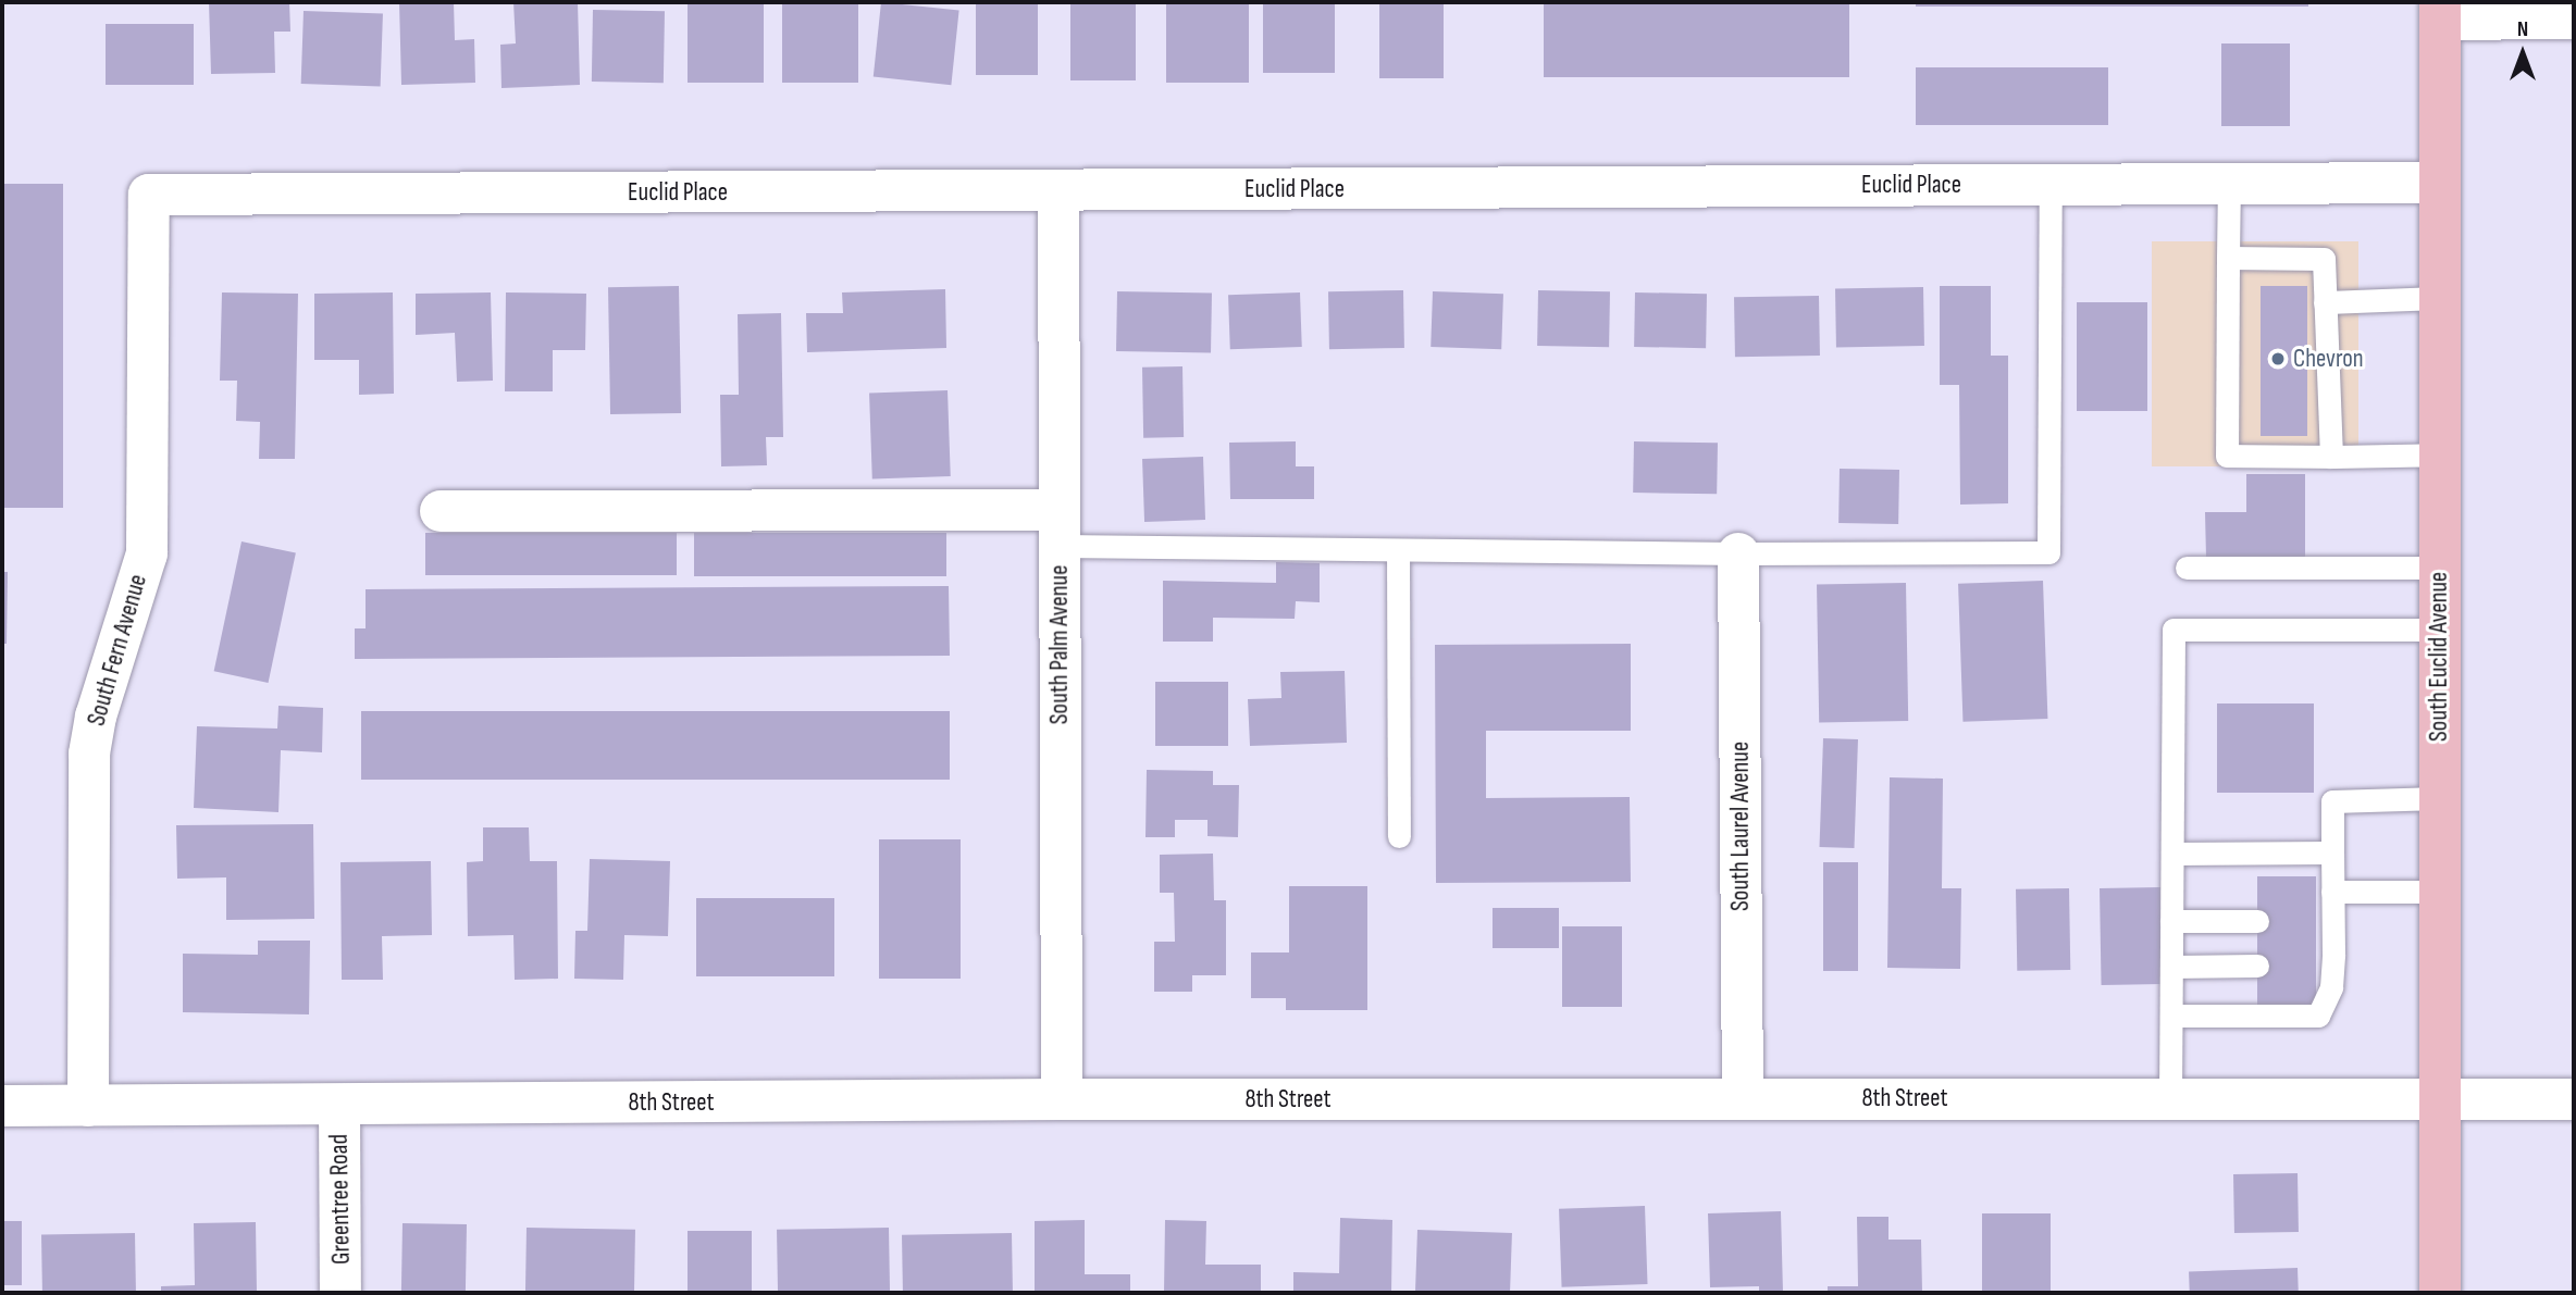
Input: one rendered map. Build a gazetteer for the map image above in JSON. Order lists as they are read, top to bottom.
{
  "streets": {
    "main road": ["South Euclid Avenue"],
    "street": [
      "Euclid Place",
      "South Palm Avenue",
      "South Fern Avenue",
      "South Laurel Avenue",
      "8th Street",
      "Greentree Road"
    ]
  },
  "crossings": [
    ["Euclid Place", "South Palm Avenue"],
    ["Euclid Place", "South Fern Avenue"],
    ["Euclid Place", "South Euclid Avenue"],
    ["South Palm Avenue", "8th Street"],
    ["South Fern Avenue", "8th Street"],
    ["South Euclid Avenue", "8th Street"],
    ["South Laurel Avenue", "8th Street"],
    ["8th Street", "Greentree Road"]
  ],
  "places": ["Chevron"],
  "north": "top"
}
